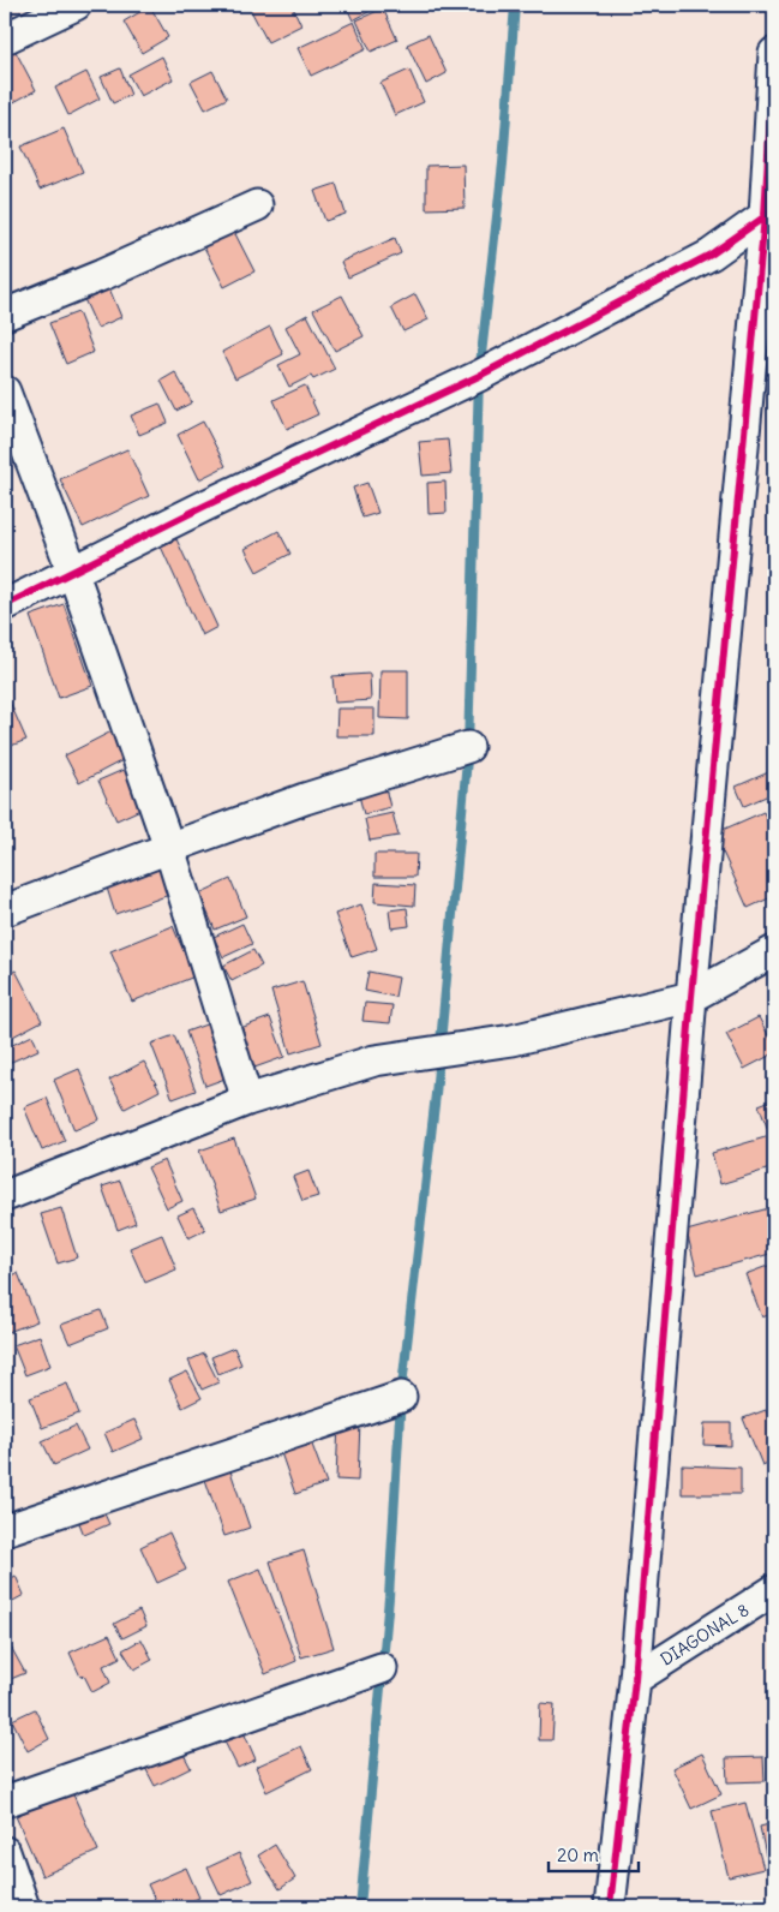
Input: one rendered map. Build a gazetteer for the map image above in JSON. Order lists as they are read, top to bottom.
{
  "streets": {
    "street": ["DIAGONAL 8"]
  },
  "scale_bar": "20 m"
}
